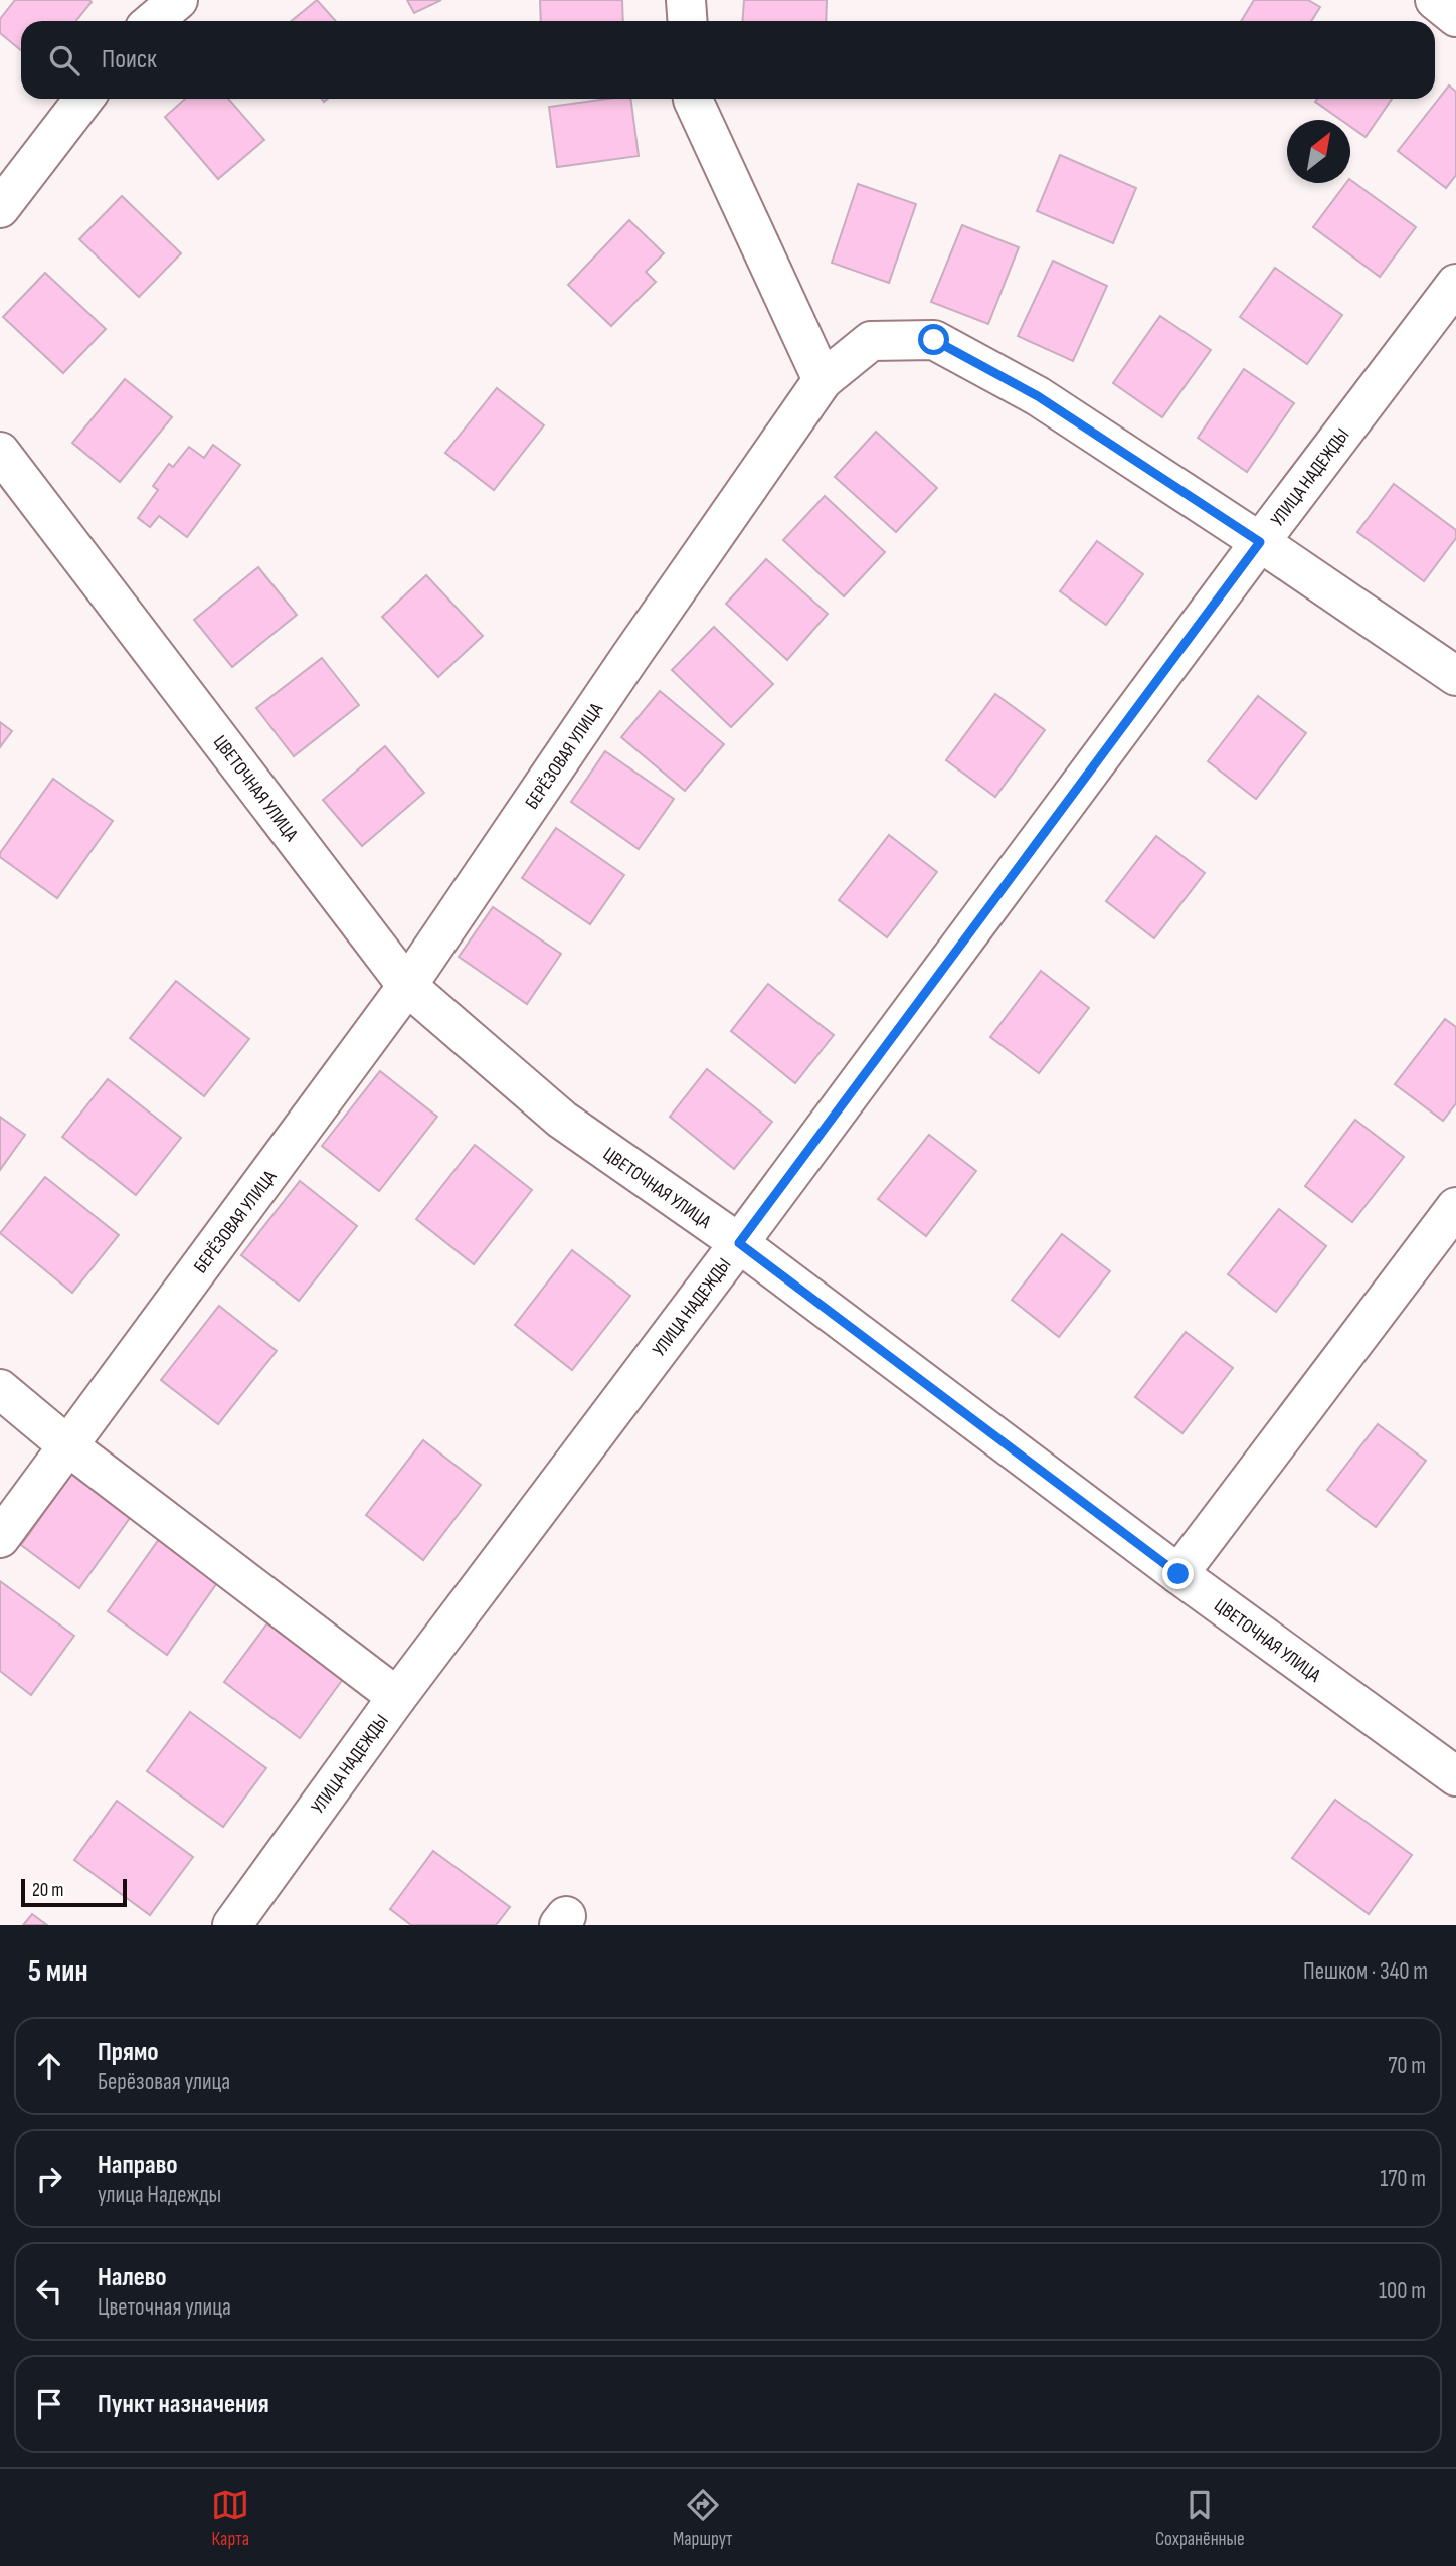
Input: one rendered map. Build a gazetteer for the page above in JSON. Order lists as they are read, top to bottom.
{
  "streets": {
    "street": ["УЛИЦА НАДЕЖДЫ", "БЕРЁЗОВАЯ УЛИЦА", "ЦВЕТОЧНАЯ УЛИЦА"]
  },
  "crossings": [
    ["УЛИЦА НАДЕЖДЫ", "БЕРЁЗОВАЯ УЛИЦА"],
    ["УЛИЦА НАДЕЖДЫ", "ЦВЕТОЧНАЯ УЛИЦА"],
    ["БЕРЁЗОВАЯ УЛИЦА", "ЦВЕТОЧНАЯ УЛИЦА"]
  ],
  "scale_bar": "20 m",
  "north": "top right",
  "page": {
    "search": "Поиск",
    "scale": "20 m",
    "heading": ["5 мин", "Пешком · 340 m"],
    "list": [
      ["Прямо", "Берёзовая улица", "70 m"],
      ["Направо", "улица Надежды", "170 m"],
      ["Налево", "Цветочная улица", "100 m"],
      "Пункт назначения"
    ],
    "nav": ["Карта", "Маршрут", "Сохранённые"]
  }
}
